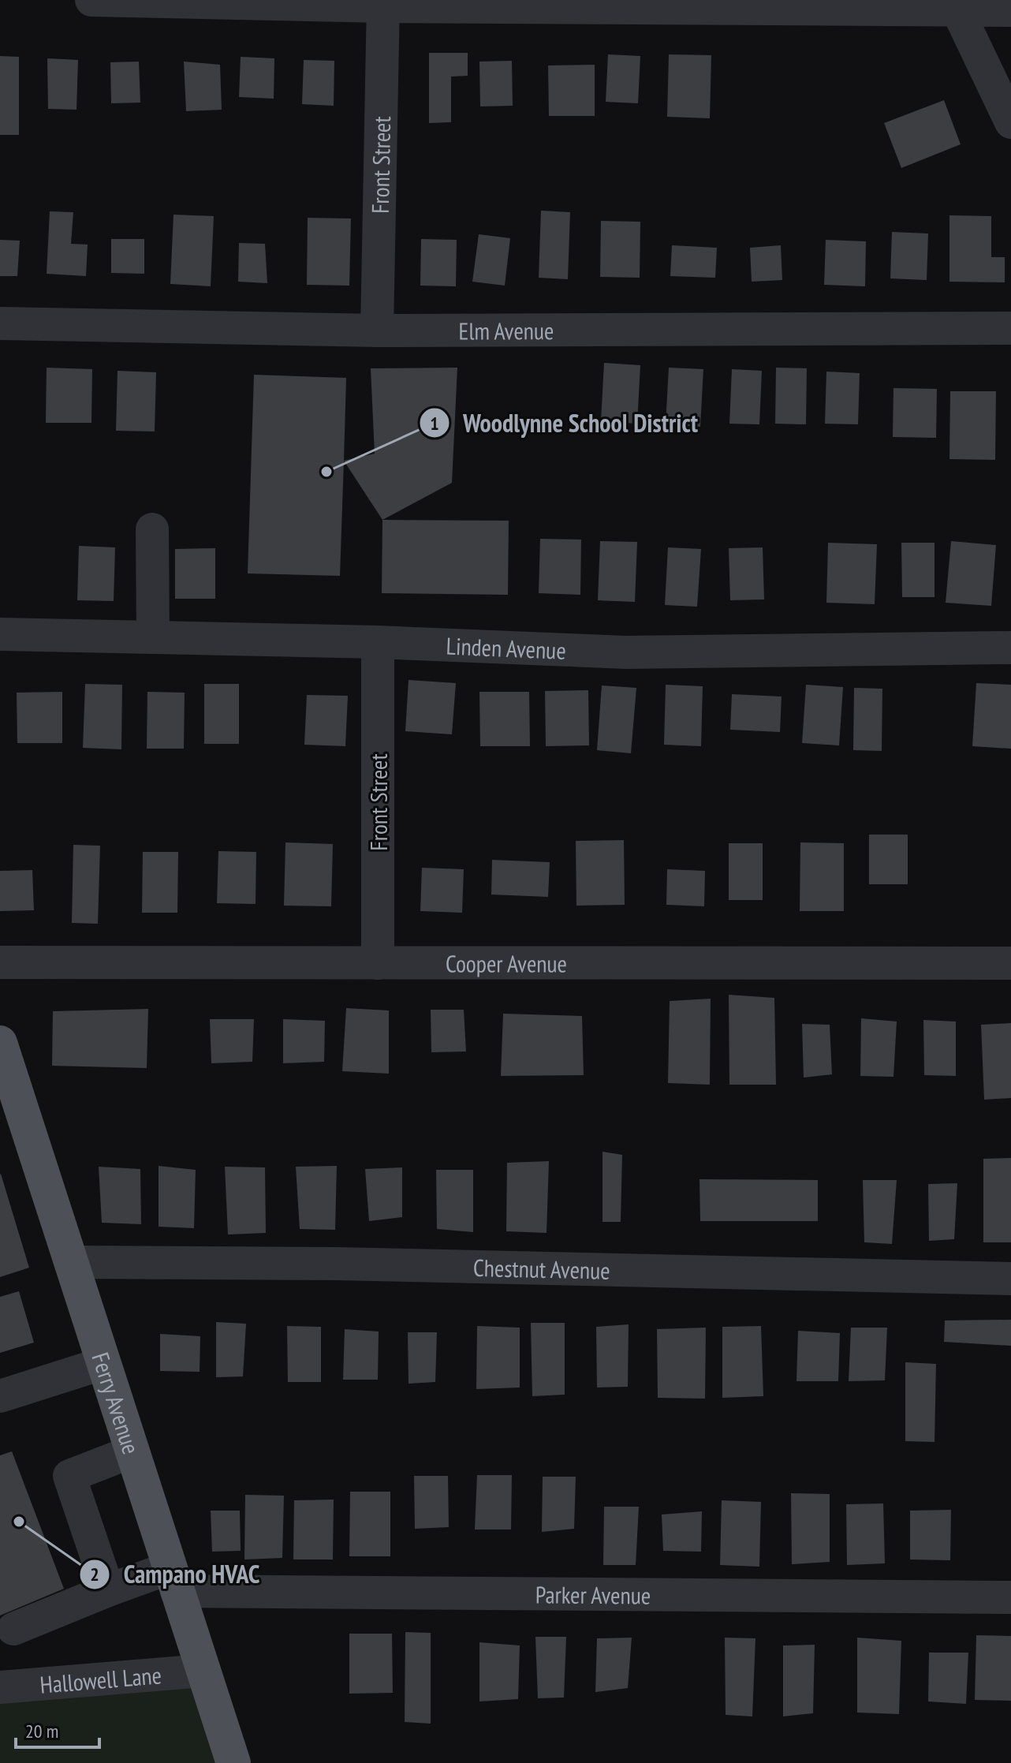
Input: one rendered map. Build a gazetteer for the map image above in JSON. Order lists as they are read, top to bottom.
{
  "streets": {
    "main road": ["Ferry Avenue"],
    "street": [
      "Front Street",
      "Elm Avenue",
      "Linden Avenue",
      "Cooper Avenue",
      "Chestnut Avenue",
      "Parker Avenue",
      "Hallowell Lane"
    ]
  },
  "crossings": [
    ["Front Street", "Elm Avenue"],
    ["Front Street", "Linden Avenue"],
    ["Front Street", "Cooper Avenue"],
    ["Chestnut Avenue", "Ferry Avenue"],
    ["Ferry Avenue", "Parker Avenue"],
    ["Ferry Avenue", "Hallowell Lane"]
  ],
  "places": ["Woodlynne School District", "Campano HVAC"],
  "scale_bar": "20 m"
}
